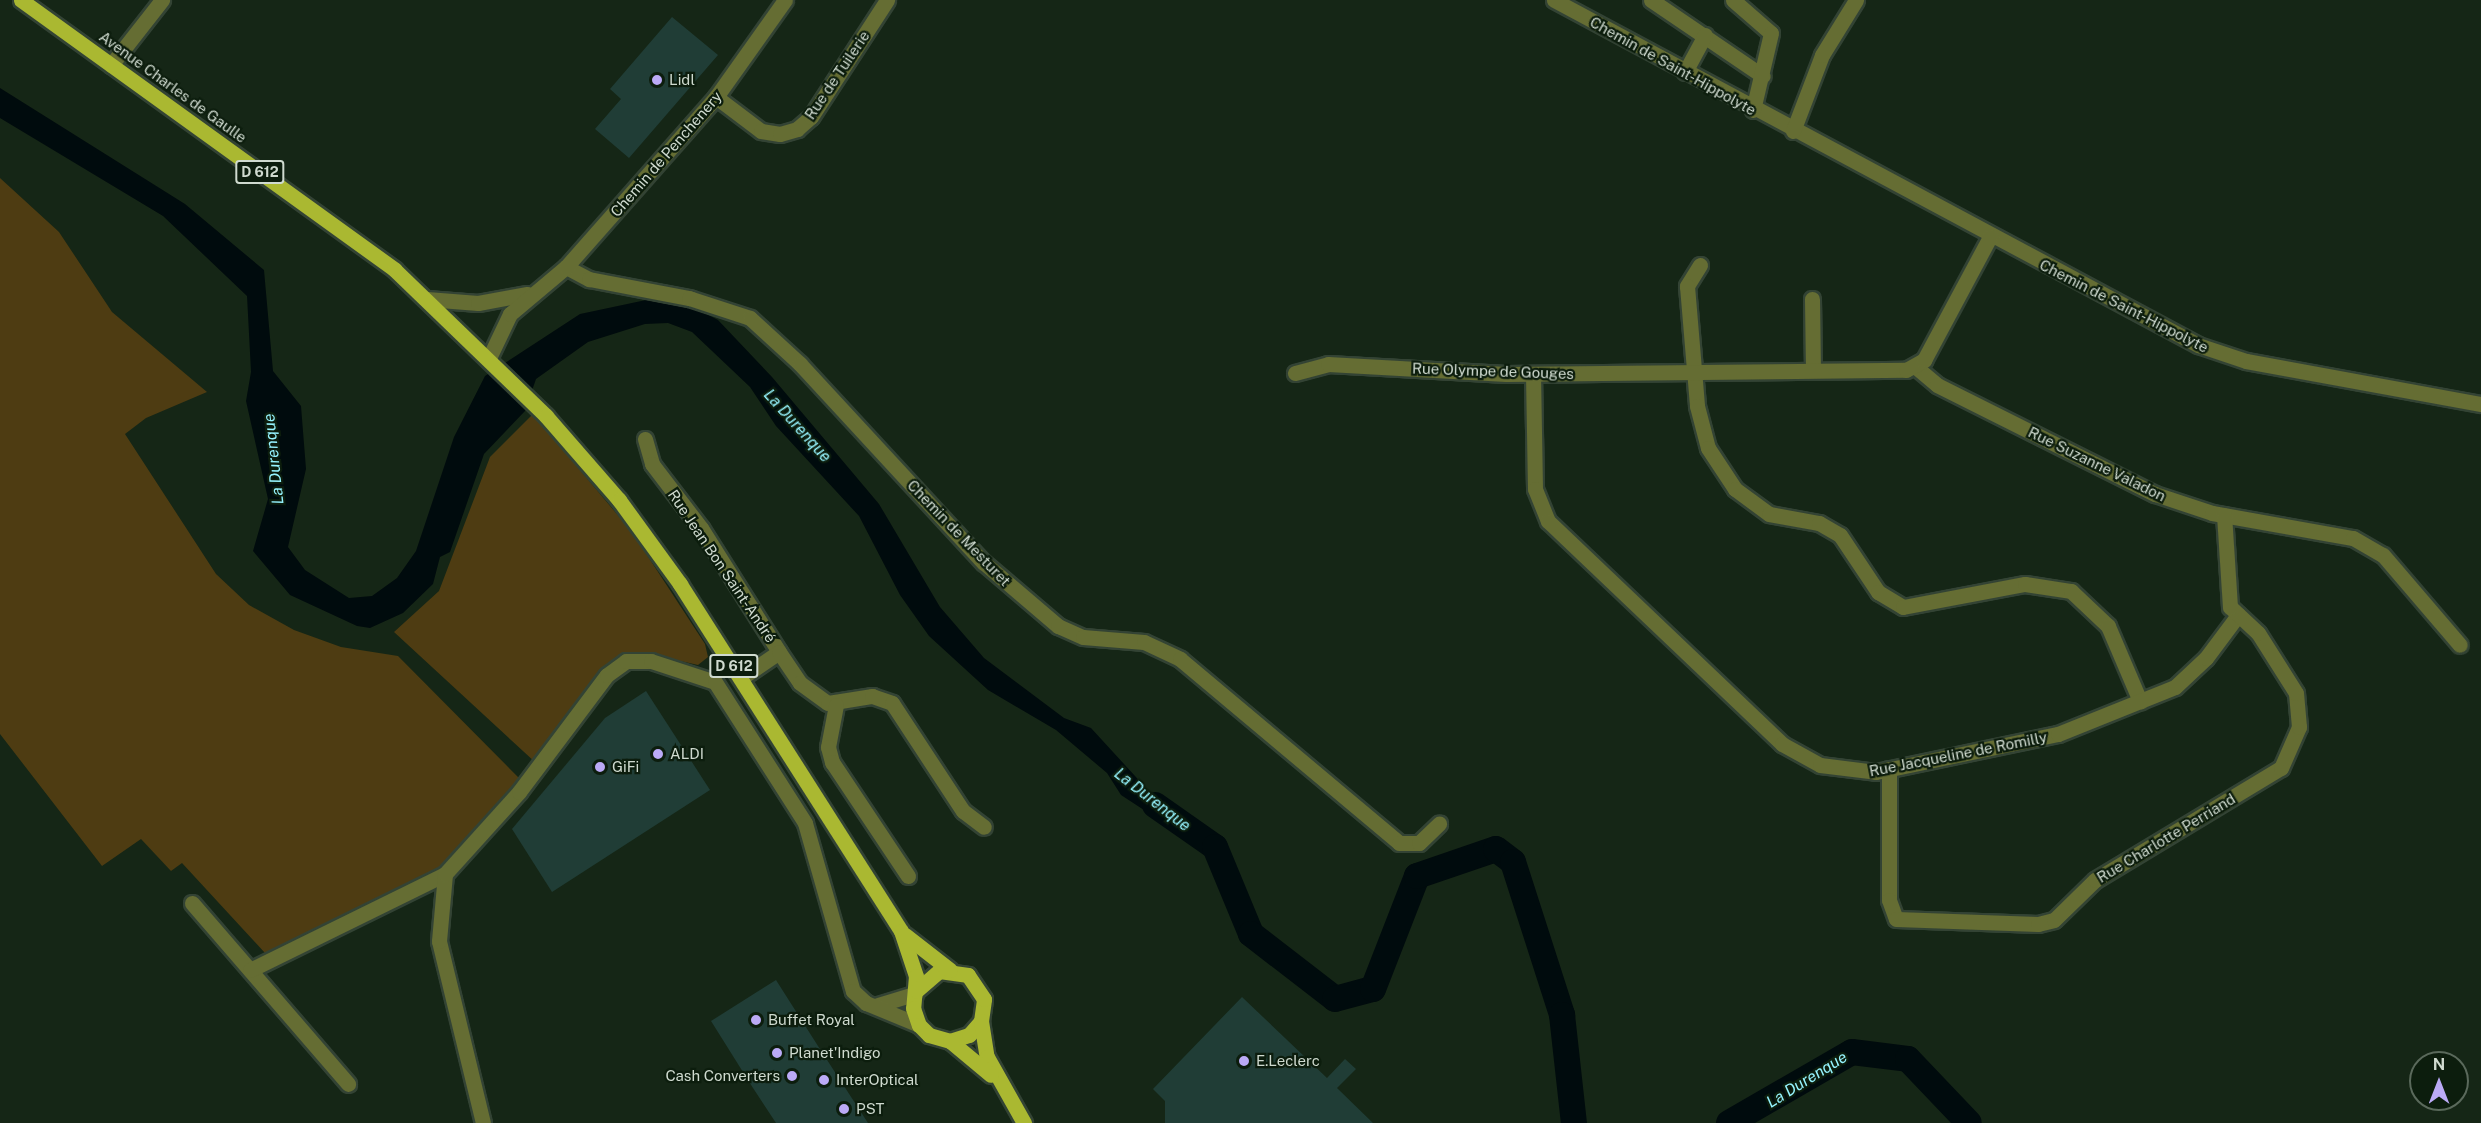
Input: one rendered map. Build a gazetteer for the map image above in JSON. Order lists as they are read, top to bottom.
{
  "streets": {
    "main road": ["Avenue Charles de Gaulle", "D 612"],
    "street": [
      "Chemin de Saint-Hippolyte",
      "Rue de Tuilerie",
      "Chemin de Penchenery",
      "Rue Olympe de Gouges",
      "Rue Suzanne Valadon",
      "Chemin de Mesturet",
      "Rue Jean Bon Saint-André",
      "Rue Jacqueline de Romilly",
      "Rue Charlotte Perriand"
    ]
  },
  "crossings": [
    ["Rue de Tuilerie", "Chemin de Penchenery"],
    ["Avenue Charles de Gaulle", "Chemin de Penchenery"],
    ["Avenue Charles de Gaulle", "D 612"],
    ["Chemin de Penchenery", "D 612"],
    ["Chemin de Penchenery", "Chemin de Mesturet"],
    ["D 612", "Rue Jean Bon Saint-André"],
    ["Rue Olympe de Gouges", "Rue Suzanne Valadon"],
    ["Rue Olympe de Gouges", "Rue Jacqueline de Romilly"],
    ["Rue Suzanne Valadon", "Rue Charlotte Perriand"],
    ["Rue Jacqueline de Romilly", "Rue Charlotte Perriand"]
  ],
  "water": ["La Durenque"],
  "places": [
    "Lidl",
    "ALDI",
    "GiFi",
    "Buffet Royal",
    "Planet'Indigo",
    "E.Leclerc",
    "Cash Converters",
    "InterOptical",
    "PST"
  ],
  "north": "top"
}
